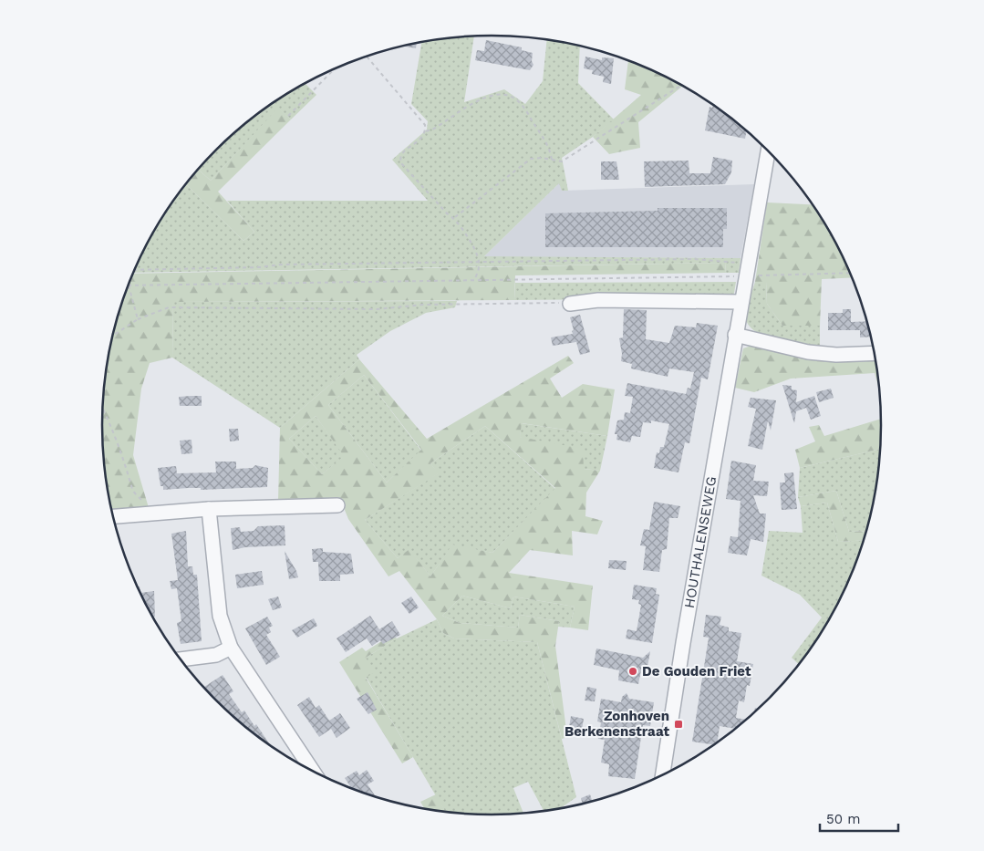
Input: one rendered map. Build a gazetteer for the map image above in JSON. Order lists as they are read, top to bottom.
{
  "streets": {
    "street": ["HOUTHALENSEWEG"]
  },
  "places": {
    "other": ["De Gouden Friet"],
    "transit": ["Zonhoven Berkenenstraat"]
  },
  "scale_bar": "50 m"
}
